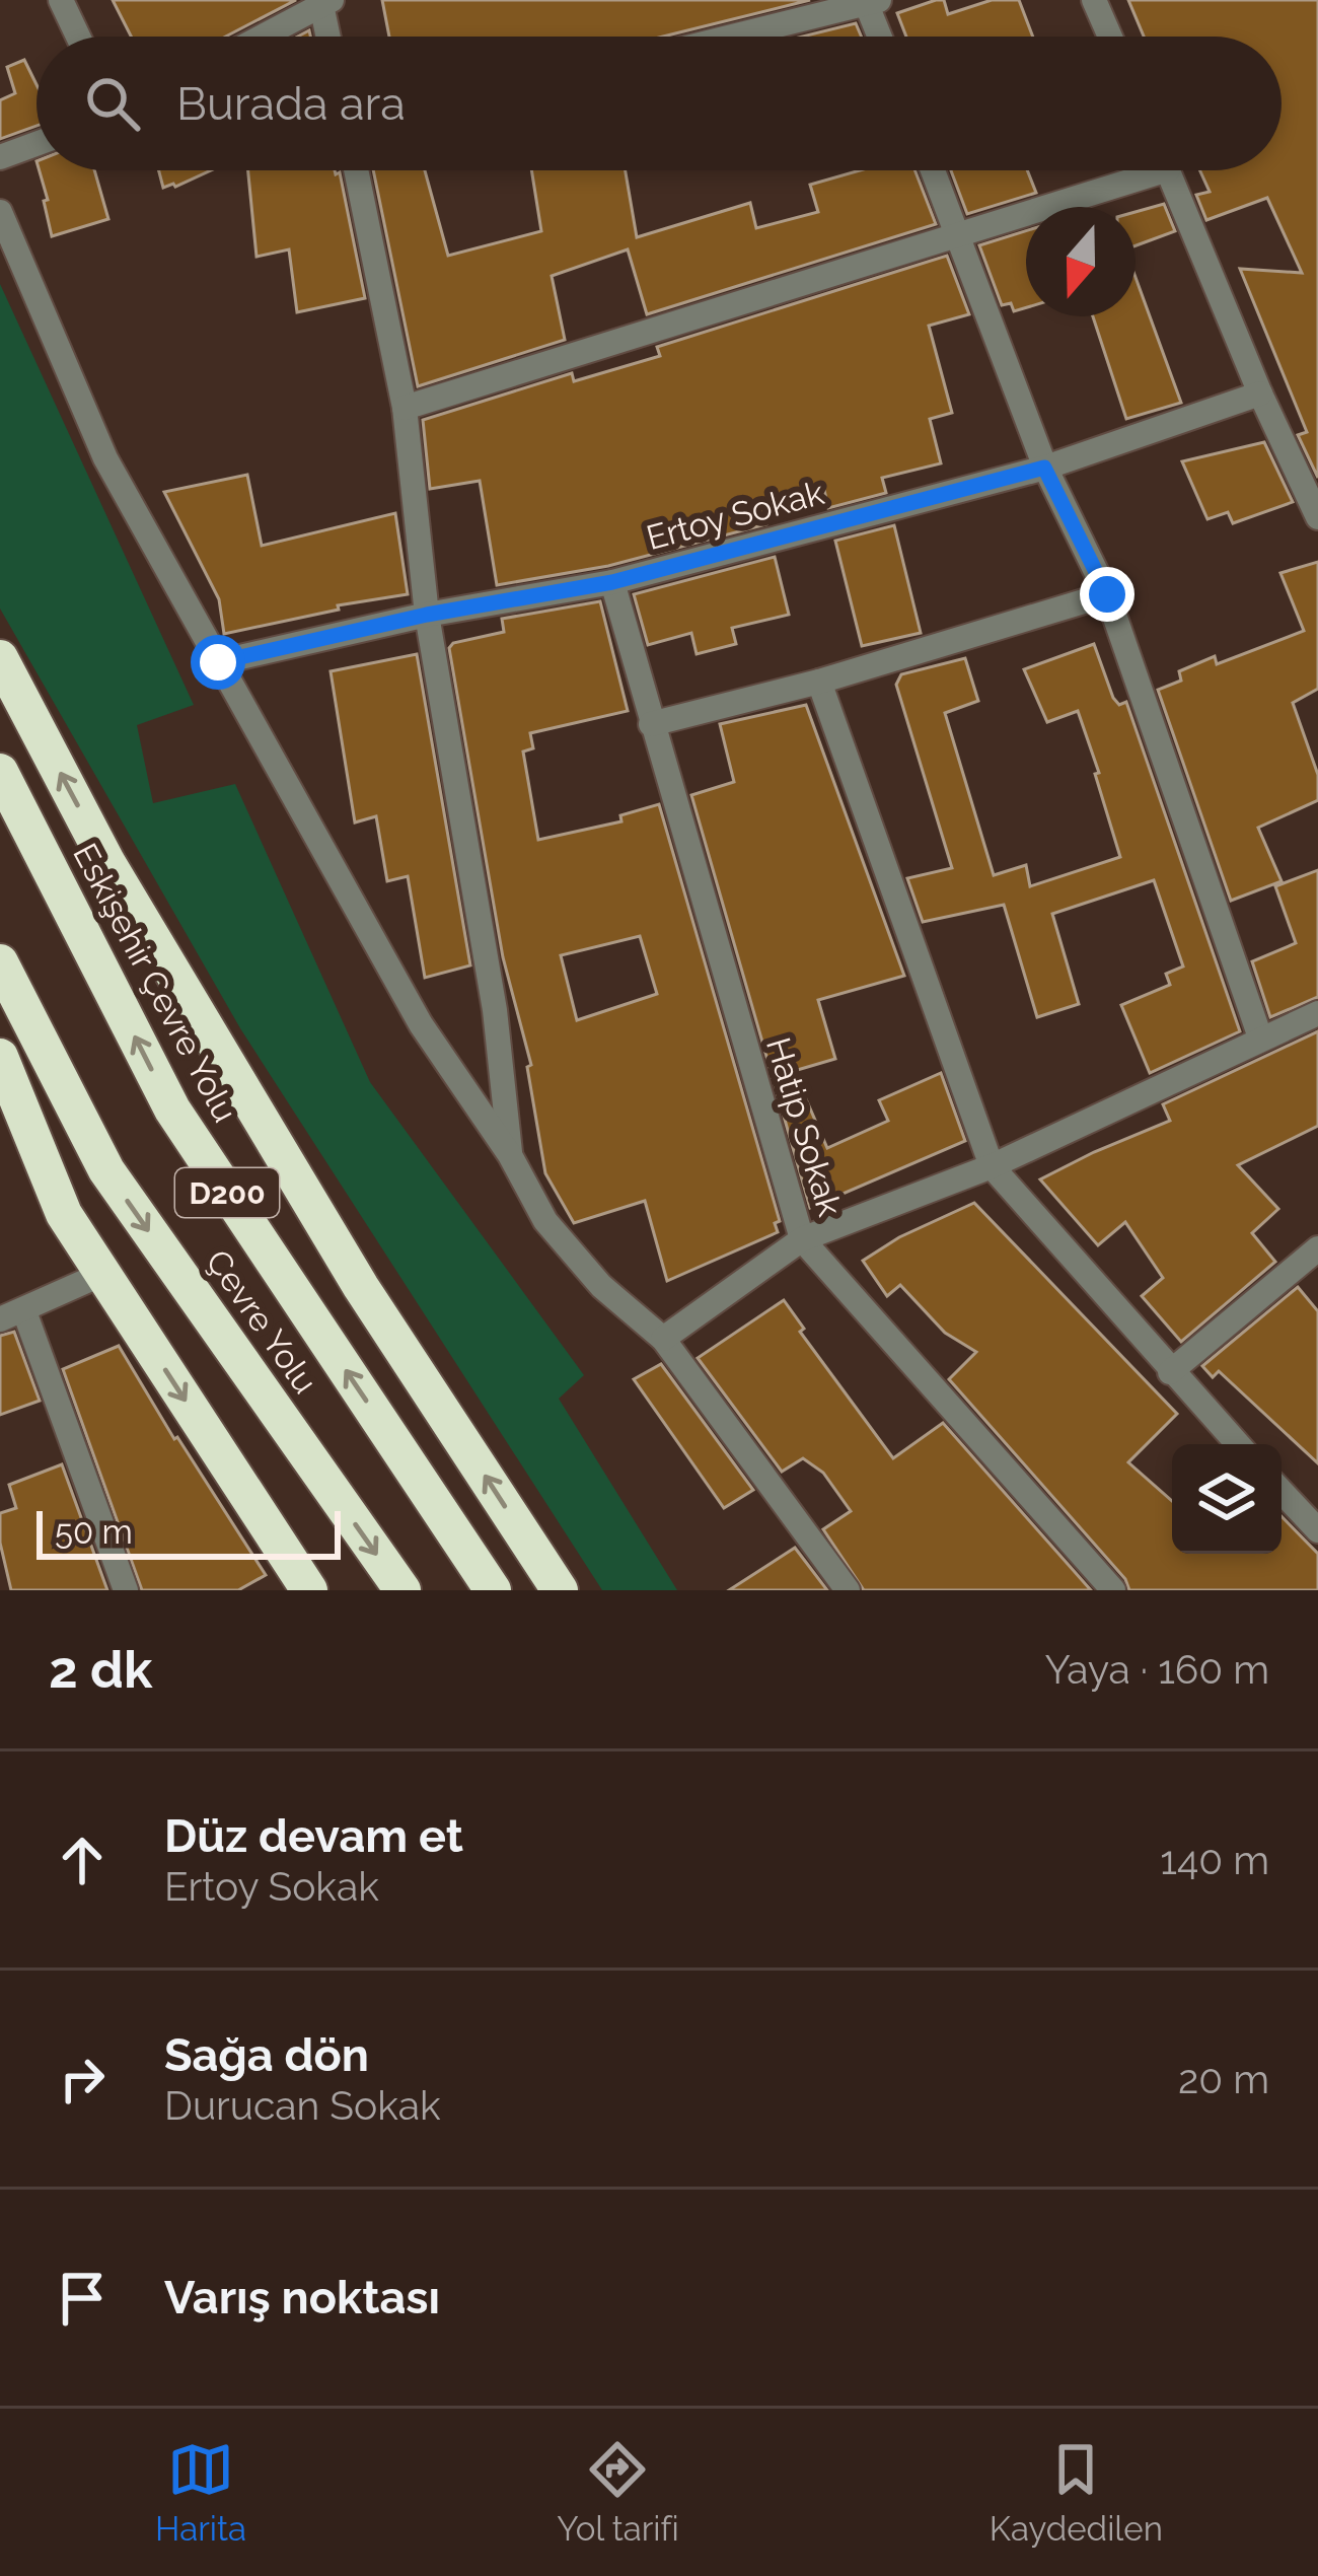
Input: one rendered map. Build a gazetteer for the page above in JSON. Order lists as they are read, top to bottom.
{
  "streets": {
    "highway": ["Eskişehir Çevre Yolu", "D200", "Çevre Yolu"],
    "street": ["Ertoy Sokak", "Hatip Sokak"]
  },
  "crossings": [
    ["Ertoy Sokak", "Hatip Sokak"]
  ],
  "scale_bar": "50 m",
  "north": "bottom",
  "page": {
    "search": "Burada ara",
    "scale": "50 m",
    "heading": ["2 dk", "Yaya · 160 m"],
    "list": [
      ["Düz devam et", "Ertoy Sokak", "140 m"],
      ["Sağa dön", "Durucan Sokak", "20 m"],
      "Varış noktası"
    ],
    "nav": ["Harita", "Yol tarifi", "Kaydedilen"]
  }
}
